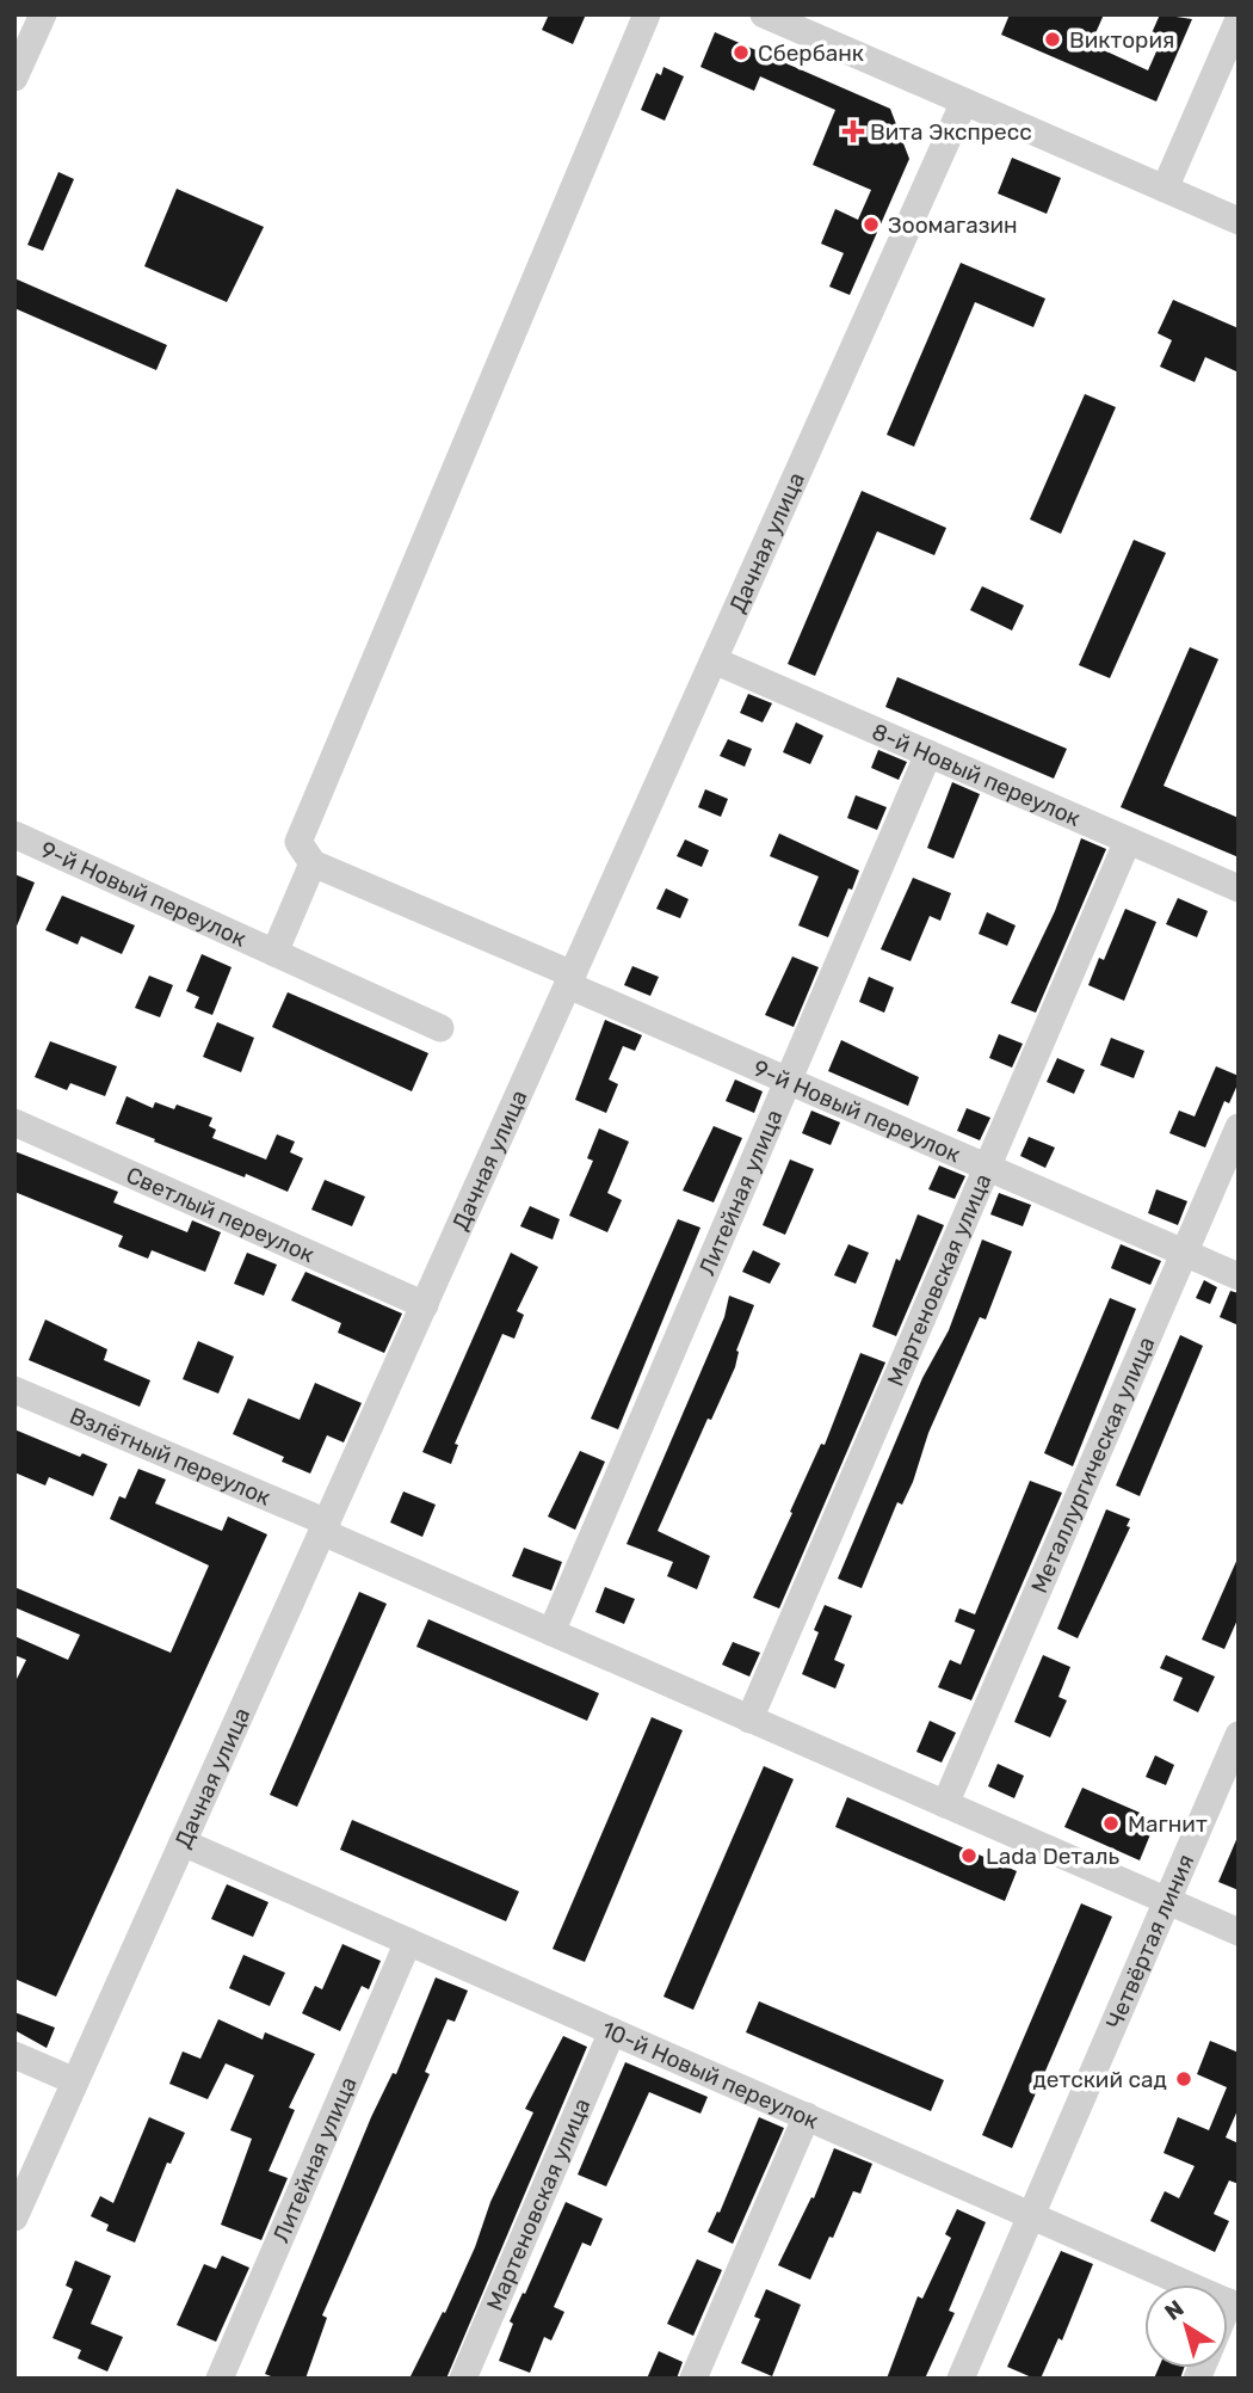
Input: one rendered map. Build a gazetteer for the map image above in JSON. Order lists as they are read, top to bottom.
{
  "streets": {
    "street": [
      "Дачная улица",
      "8-й Новый переулок",
      "9-й Новый переулок",
      "Литейная улица",
      "Светлый переулок",
      "Мартеновская улица",
      "Взлётный переулок",
      "Металлургическая улица",
      "Четвёртая линия",
      "10-й Новый переулок"
    ]
  },
  "crossings": [
    ["Дачная улица", "8-й Новый переулок"],
    ["Дачная улица", "9-й Новый переулок"],
    ["Дачная улица", "Светлый переулок"],
    ["Дачная улица", "Взлётный переулок"],
    ["Дачная улица", "10-й Новый переулок"],
    ["8-й Новый переулок", "Литейная улица"],
    ["8-й Новый переулок", "Мартеновская улица"],
    ["9-й Новый переулок", "Литейная улица"],
    ["9-й Новый переулок", "Мартеновская улица"],
    ["9-й Новый переулок", "Металлургическая улица"],
    ["Литейная улица", "10-й Новый переулок"],
    ["Мартеновская улица", "10-й Новый переулок"],
    ["Четвёртая линия", "10-й Новый переулок"]
  ],
  "places": {
    "other": [
      "Виктория",
      "Сбербанк",
      "Зоомагазин",
      "Магнит",
      "Lada Dеталь",
      "детский сад"
    ],
    "health": ["Вита Экспресс"]
  },
  "north": "top left"
}
